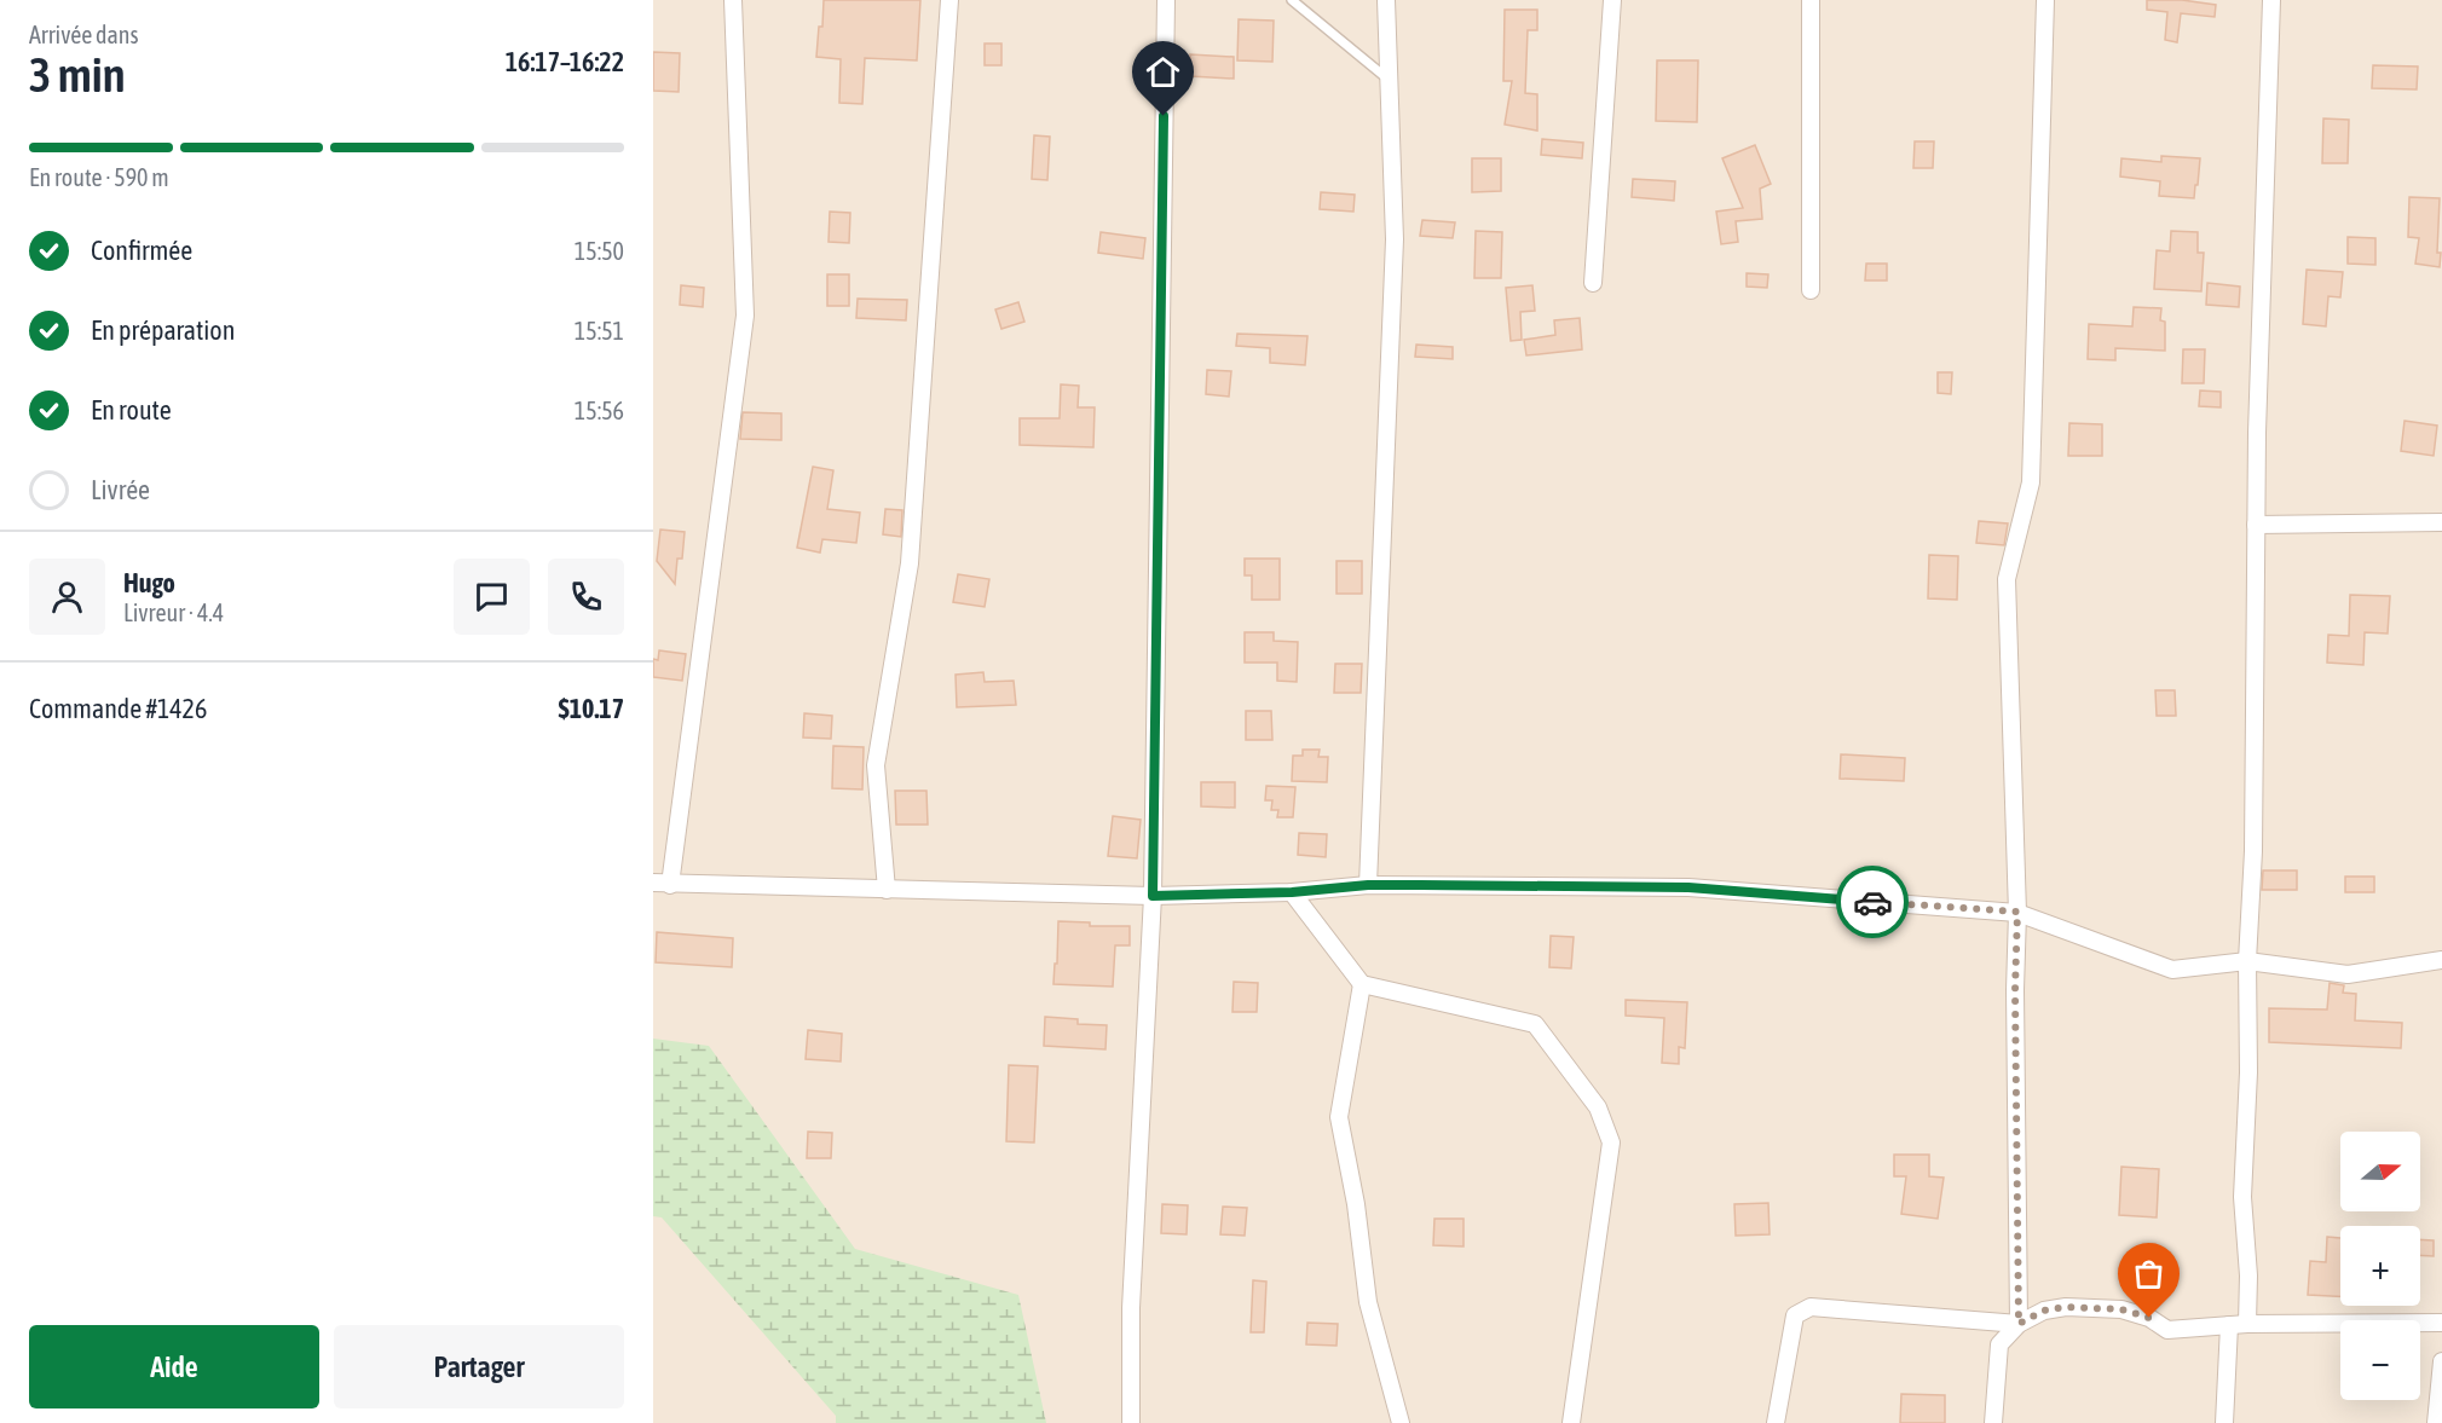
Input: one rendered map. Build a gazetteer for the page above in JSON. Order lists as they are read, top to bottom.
{
  "north": "right",
  "page": {
    "heading": ["3 min", "Arrivée dans", "16:17–16:22"],
    "panel": [
      "Hugo",
      "Livreur · 4.4",
      "Commande #1426",
      "$10.17"
    ],
    "bar": "En route · 590 m",
    "list": [
      ["Confirmée", "15:50"],
      ["En préparation", "15:51"],
      ["En route", "15:56"],
      "Livrée"
    ],
    "map_buttons": ["+", "−"],
    "buttons": ["Aide", "Partager"]
  }
}
